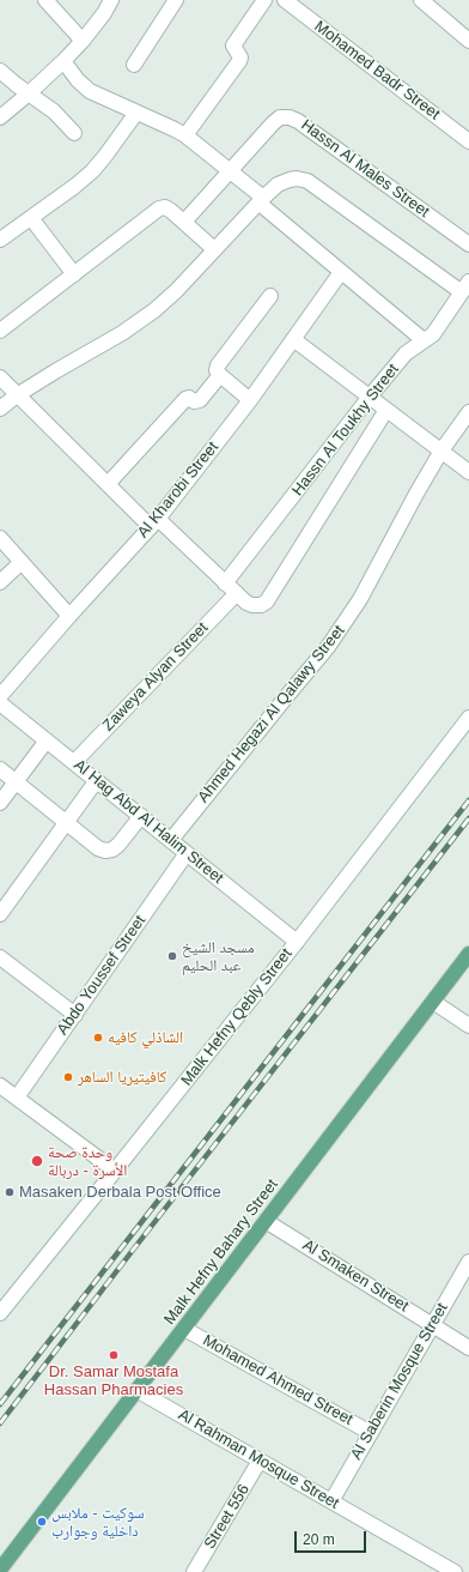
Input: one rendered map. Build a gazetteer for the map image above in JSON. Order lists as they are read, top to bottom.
{
  "streets": {
    "main road": ["Malk Hefny Bahary Street"],
    "street": [
      "Mohamed Badr Street",
      "Hassn Al Males Street",
      "Hassn Al Toukhy Street",
      "Al Kharobi Street",
      "Zaweya Alyan Street",
      "Ahmed Hegazi Al Qalawy Street",
      "Al Hag Abd Al Halim Street",
      "Abdo Youssef Street",
      "Malk Hefny Qebly Street",
      "Al Smaken Street",
      "Mohamed Ahmed Street",
      "Al Saberin Mosque Street",
      "Al Rahman Mosque Street",
      "Street 556"
    ]
  },
  "crossings": [
    ["Zaweya Alyan Street", "Al Hag Abd Al Halim Street"],
    ["Ahmed Hegazi Al Qalawy Street", "Al Hag Abd Al Halim Street"],
    ["Al Hag Abd Al Halim Street", "Abdo Youssef Street"],
    ["Al Hag Abd Al Halim Street", "Malk Hefny Qebly Street"],
    ["Malk Hefny Bahary Street", "Al Smaken Street"],
    ["Malk Hefny Bahary Street", "Mohamed Ahmed Street"],
    ["Malk Hefny Bahary Street", "Al Rahman Mosque Street"],
    ["Al Smaken Street", "Al Saberin Mosque Street"],
    ["Mohamed Ahmed Street", "Al Saberin Mosque Street"],
    ["Al Saberin Mosque Street", "Al Rahman Mosque Street"],
    ["Al Rahman Mosque Street", "Street 556"]
  ],
  "places": [
    "مسجد الشيخ عبد الحليم",
    "الشاذلي كافيه",
    "كافيتيريا الساهر",
    "وحدة صحة الأسرة - دربالة",
    "Masaken Derbala Post Office",
    "Dr. Samar Mostafa Hassan Pharmacies",
    "سوكيت - ملابس داخلية وجوارب"
  ],
  "scale_bar": "20 m"
}
